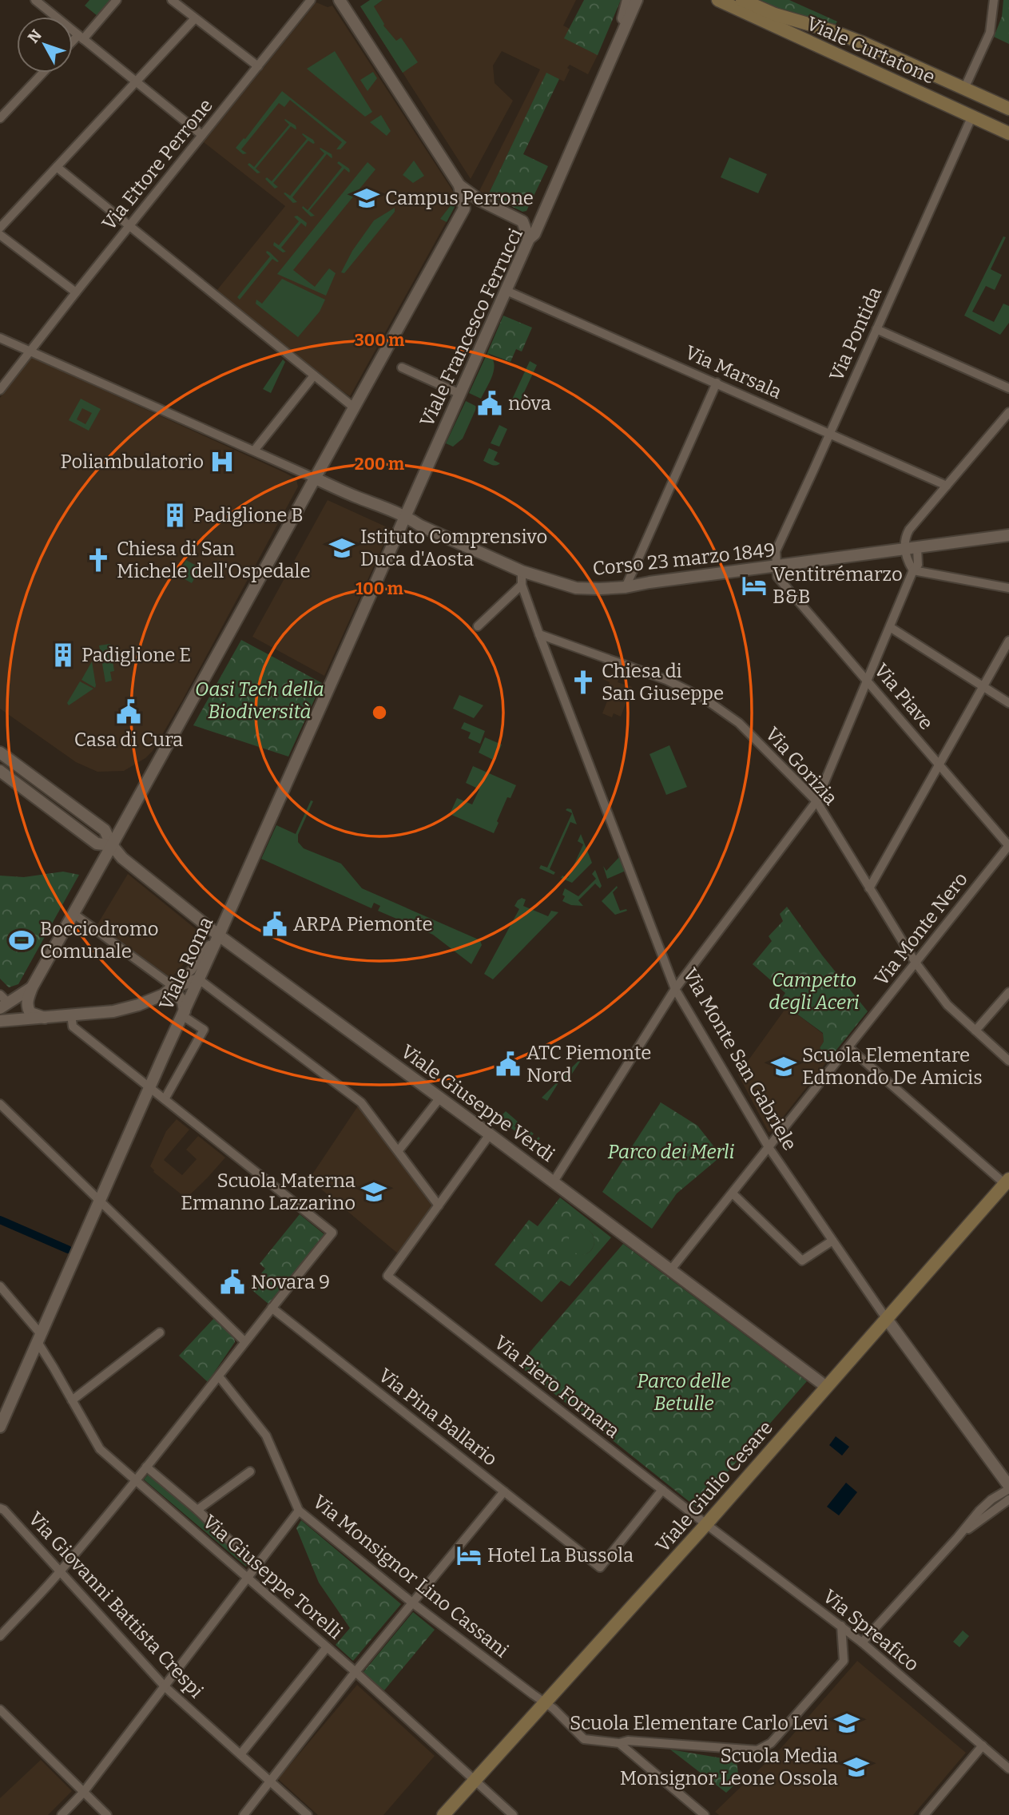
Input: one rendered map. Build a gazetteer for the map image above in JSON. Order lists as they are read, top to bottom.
{
  "streets": {
    "main road": ["Viale Curtatone", "Viale Giulio Cesare"],
    "street": [
      "Via Ettore Perrone",
      "Viale Francesco Ferrucci",
      "Via Pontida",
      "Via Marsala",
      "Corso 23 marzo 1849",
      "Via Piave",
      "Via Gorizia",
      "Via Monte Nero",
      "Viale Roma",
      "Via Monte San Gabriele",
      "Viale Giuseppe Verdi",
      "Via Piero Fornara",
      "Via Pina Ballario",
      "Via Monsignor Lino Cassani",
      "Via Giuseppe Torelli",
      "Via Giovanni Battista Crespi",
      "Via Spreafico"
    ]
  },
  "crossings": [
    ["Viale Curtatone", "Via Pontida"],
    ["Viale Francesco Ferrucci", "Via Marsala"],
    ["Viale Francesco Ferrucci", "Corso 23 marzo 1849"],
    ["Viale Francesco Ferrucci", "Viale Roma"],
    ["Via Pontida", "Via Marsala"],
    ["Via Pontida", "Corso 23 marzo 1849"],
    ["Via Pontida", "Via Piave"],
    ["Corso 23 marzo 1849", "Via Piave"],
    ["Corso 23 marzo 1849", "Viale Roma"],
    ["Corso 23 marzo 1849", "Via Monte San Gabriele"],
    ["Via Piave", "Via Monte Nero"],
    ["Via Gorizia", "Via Monte Nero"],
    ["Via Gorizia", "Via Monte San Gabriele"],
    ["Via Monte Nero", "Via Monte San Gabriele"],
    ["Via Monte Nero", "Viale Giuseppe Verdi"],
    ["Viale Roma", "Viale Giuseppe Verdi"],
    ["Viale Roma", "Via Giuseppe Torelli"],
    ["Via Monte San Gabriele", "Viale Giulio Cesare"],
    ["Viale Giuseppe Verdi", "Viale Giulio Cesare"],
    ["Via Piero Fornara", "Via Pina Ballario"],
    ["Via Piero Fornara", "Viale Giulio Cesare"],
    ["Via Piero Fornara", "Via Spreafico"],
    ["Viale Giulio Cesare", "Via Monsignor Lino Cassani"],
    ["Viale Giulio Cesare", "Via Giuseppe Torelli"],
    ["Viale Giulio Cesare", "Via Spreafico"],
    ["Via Monsignor Lino Cassani", "Via Spreafico"]
  ],
  "parks": [
    "Oasi Tech della Biodiversità",
    "Campetto degli Aceri",
    "Parco dei Merli",
    "Parco delle Betulle"
  ],
  "places": {
    "school or university": [
      "Campus Perrone",
      "Istituto Comprensivo Duca d'Aosta",
      "Scuola Elementare Edmondo De Amicis",
      "Scuola Materna Ermanno Lazzarino",
      "Scuola Elementare Carlo Levi",
      "Scuola Media Monsignor Leone Ossola"
    ],
    "public building": [
      "nòva",
      "Casa di Cura",
      "ARPA Piemonte",
      "ATC Piemonte Nord",
      "Novara 9"
    ],
    "hospital": ["Poliambulatorio"],
    "building": ["Padiglione B", "Padiglione E"],
    "church": ["Chiesa di San Michele dell'Ospedale", "Chiesa di San Giuseppe"],
    "hotel": ["Ventitrémarzo B&B", "Hotel La Bussola"],
    "sports": ["Bocciodromo Comunale"]
  },
  "north": "top left",
  "rings": ["300 m", "200 m", "100 m"]
}
